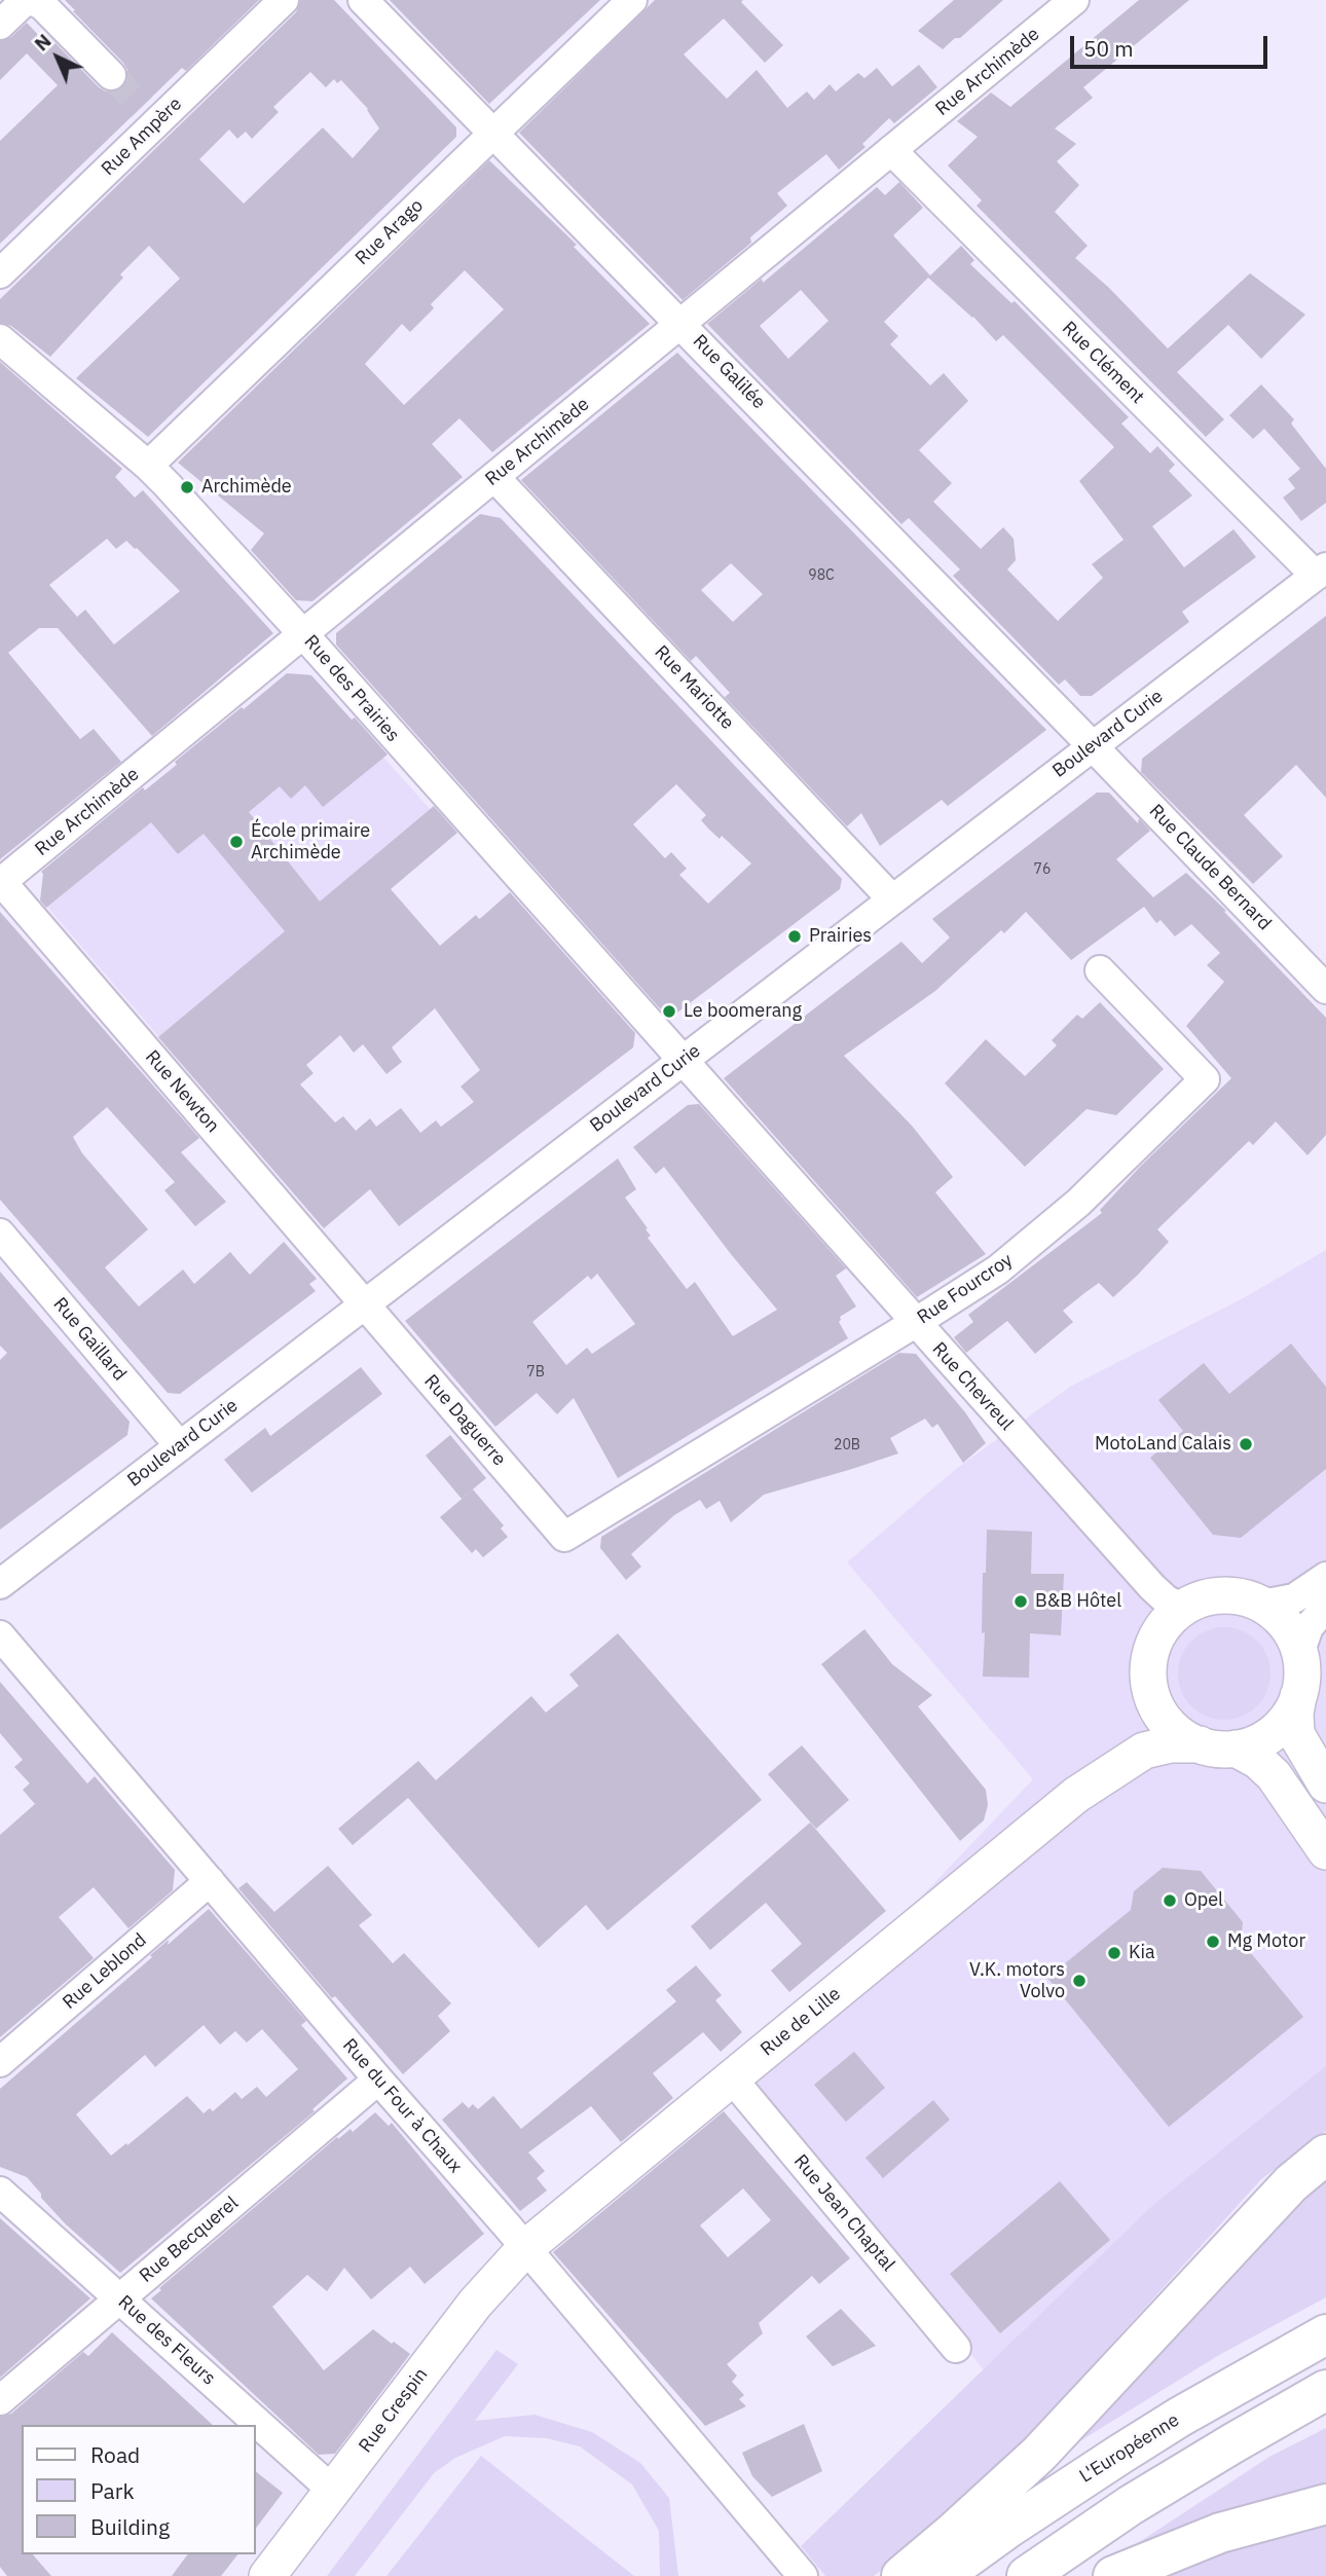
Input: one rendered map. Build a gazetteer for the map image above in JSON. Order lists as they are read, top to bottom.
{
  "streets": {
    "highway": ["L'Européenne"],
    "main road": ["Rue de Lille", "Rue Crespin"],
    "street": [
      "Rue Archimède",
      "Rue Ampère",
      "Rue Arago",
      "Rue Clément",
      "Rue Galilée",
      "Rue Mariotte",
      "Rue des Prairies",
      "Boulevard Curie",
      "Rue Claude Bernard",
      "Rue Newton",
      "Rue Fourcroy",
      "Rue Gaillard",
      "Rue Chevreul",
      "Rue Daguerre",
      "Rue Leblond",
      "Rue du Four à Chaux",
      "Rue Jean Chaptal",
      "Rue Becquerel",
      "Rue des Fleurs"
    ]
  },
  "crossings": [
    ["Rue Archimède", "Rue Clément"],
    ["Rue Archimède", "Rue Galilée"],
    ["Rue Archimède", "Rue Mariotte"],
    ["Rue Archimède", "Rue des Prairies"],
    ["Rue Archimède", "Rue Newton"],
    ["Rue Arago", "Rue Galilée"],
    ["Rue Arago", "Rue des Prairies"],
    ["Rue Clément", "Boulevard Curie"],
    ["Rue Galilée", "Boulevard Curie"],
    ["Rue Galilée", "Rue Claude Bernard"],
    ["Rue Mariotte", "Boulevard Curie"],
    ["Rue des Prairies", "Boulevard Curie"],
    ["Rue des Prairies", "Rue Chevreul"],
    ["Boulevard Curie", "Rue Claude Bernard"],
    ["Boulevard Curie", "Rue Newton"],
    ["Boulevard Curie", "Rue Gaillard"],
    ["Boulevard Curie", "Rue Chevreul"],
    ["Boulevard Curie", "Rue Daguerre"],
    ["Rue Newton", "Rue Daguerre"],
    ["Rue Fourcroy", "Rue Chevreul"],
    ["Rue Fourcroy", "Rue Daguerre"],
    ["Rue Chevreul", "Rue de Lille"],
    ["Rue Leblond", "Rue du Four à Chaux"],
    ["Rue de Lille", "Rue du Four à Chaux"],
    ["Rue de Lille", "Rue Jean Chaptal"],
    ["Rue de Lille", "Rue Crespin"],
    ["Rue du Four à Chaux", "Rue Becquerel"],
    ["Rue du Four à Chaux", "Rue Crespin"],
    ["Rue Becquerel", "Rue des Fleurs"],
    ["Rue des Fleurs", "Rue Crespin"]
  ],
  "places": [
    "Archimède",
    "École primaire Archimède",
    "Prairies",
    "Le boomerang",
    "MotoLand Calais",
    "B&B Hôtel",
    "Opel",
    "Mg Motor",
    "Kia",
    "V.K. motors Volvo"
  ],
  "house_numbers": [
    "98C",
    "76",
    "7B",
    "20B"
  ],
  "legend": ["Road", "Park", "Building"],
  "scale_bar": "50 m",
  "north": "top left"
}
